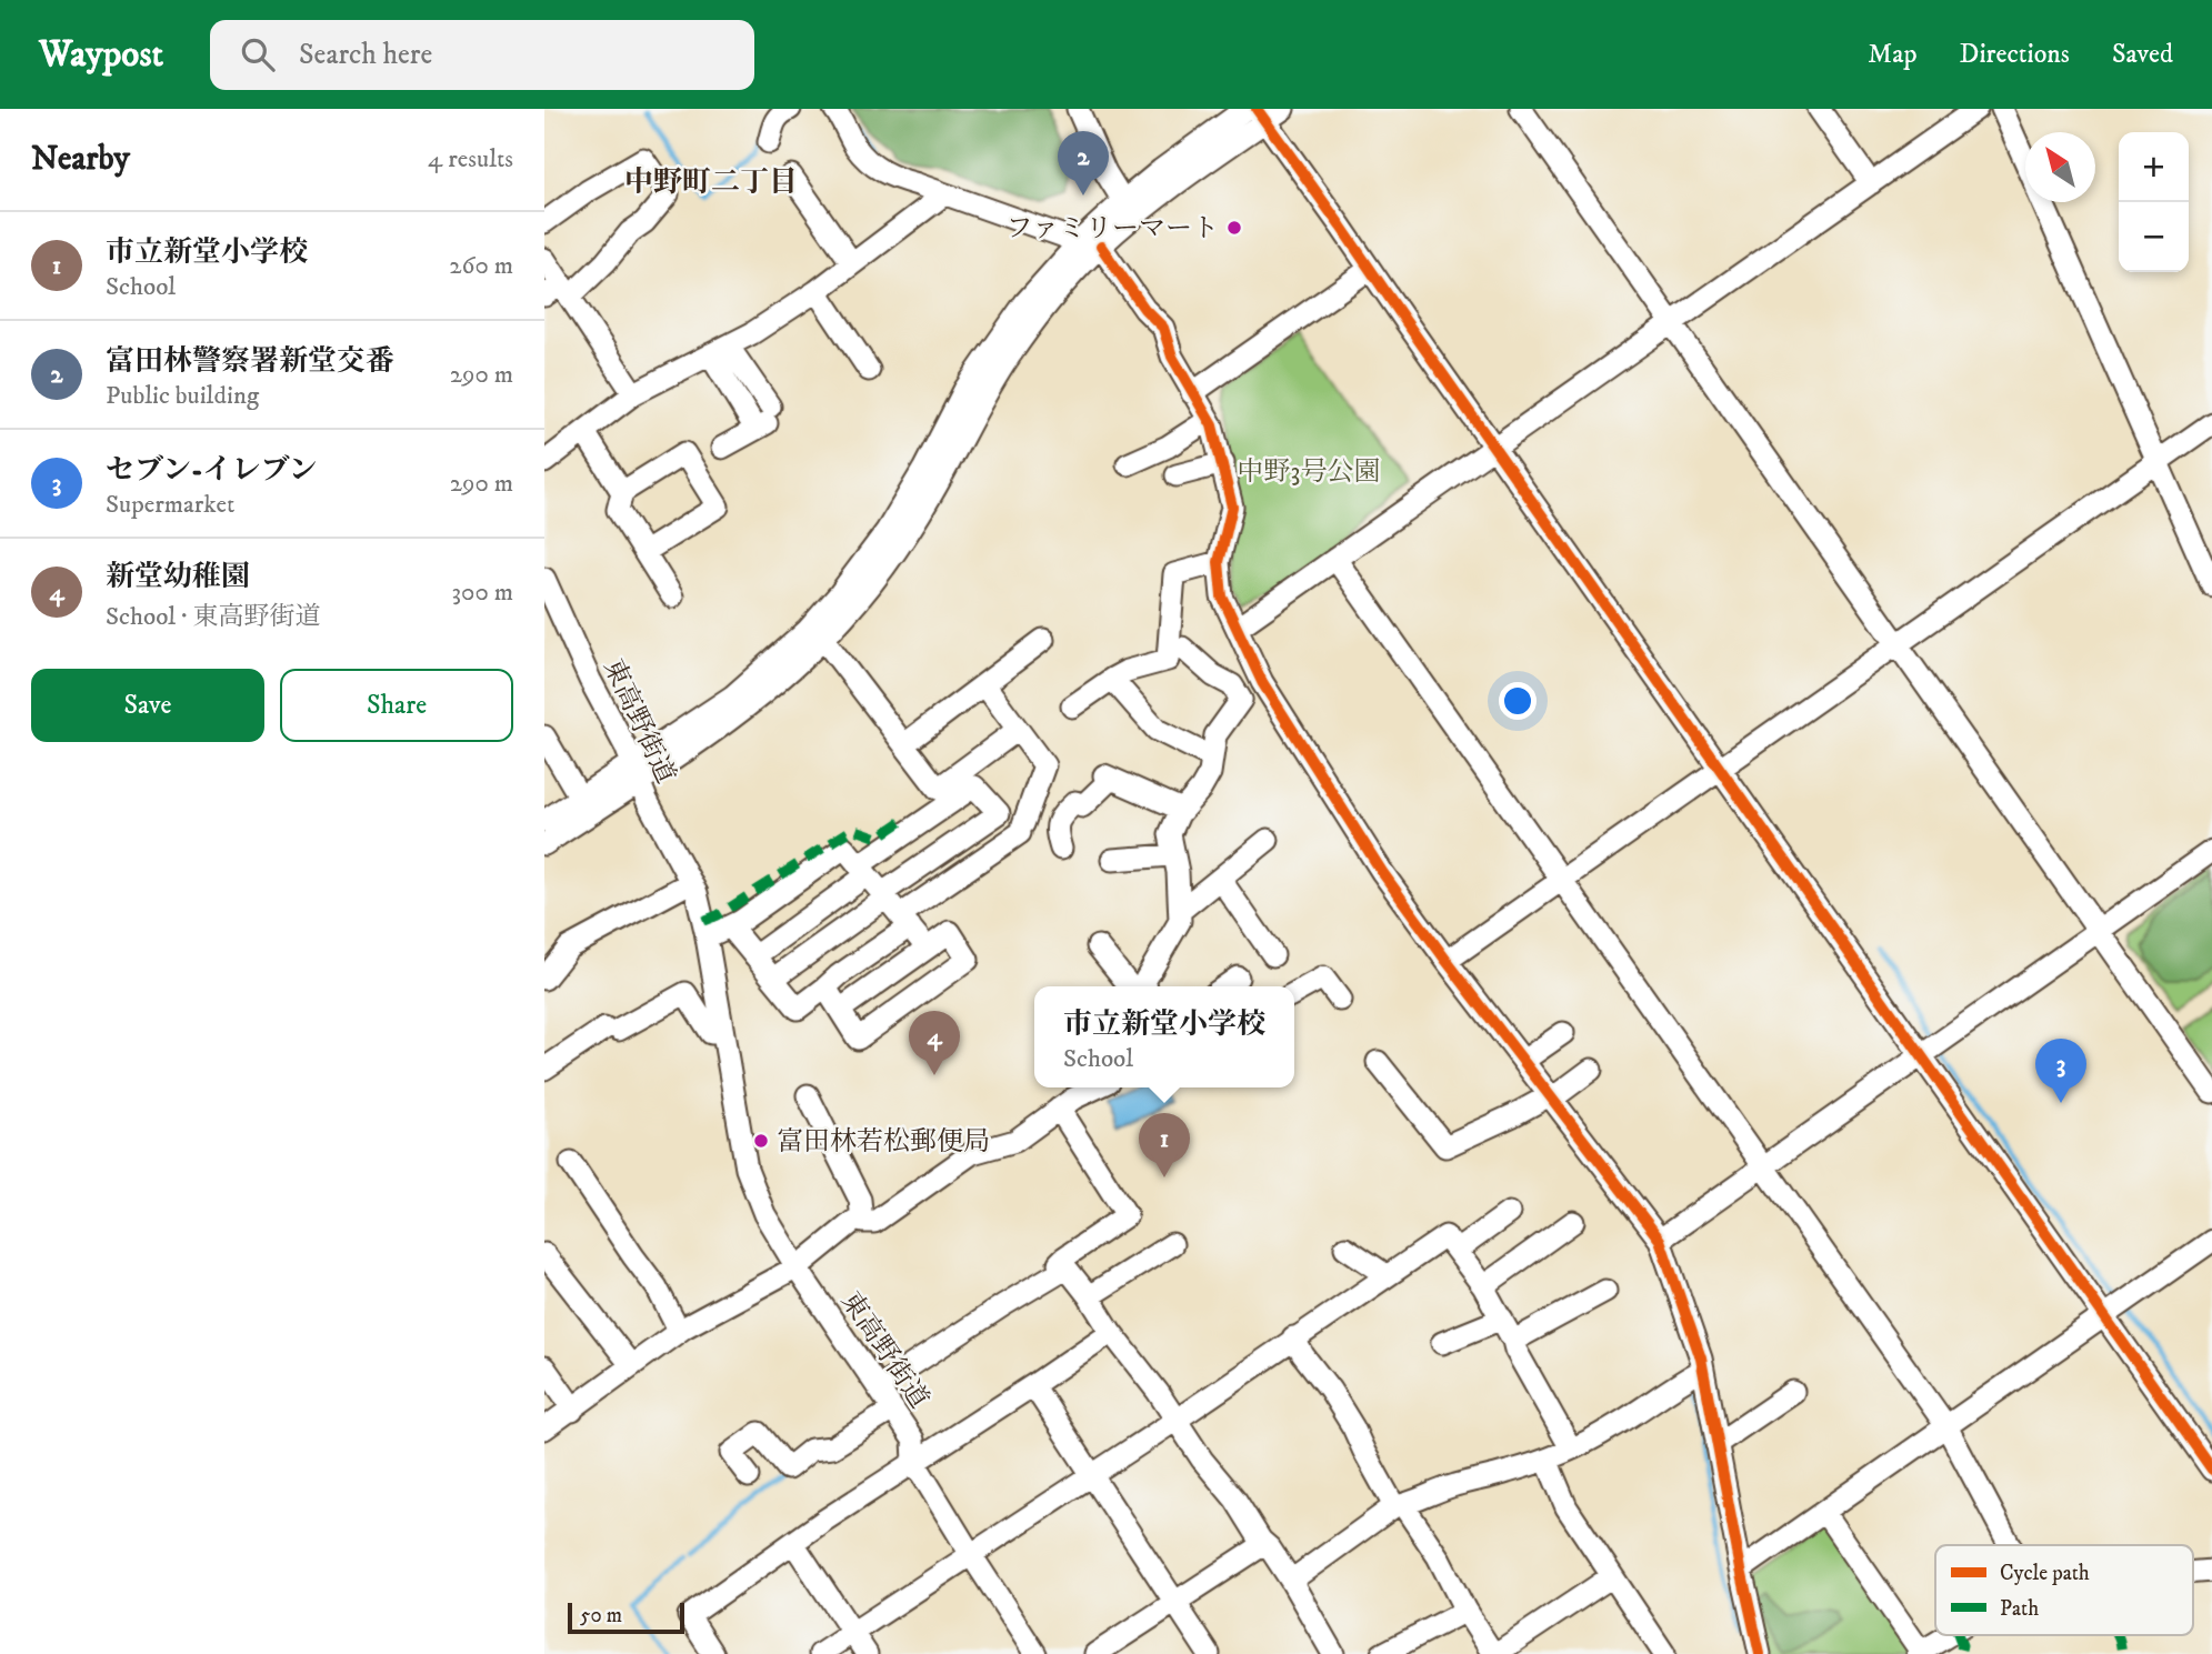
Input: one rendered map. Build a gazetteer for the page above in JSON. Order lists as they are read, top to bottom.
{
  "streets": {
    "street": ["東高野街道"]
  },
  "districts": ["中野町二丁目"],
  "parks": ["中野3号公園"],
  "places": ["ファミリーマート", "富田林若松郵便局"],
  "legend": ["Cycle path", "Path"],
  "scale_bar": "50 m",
  "north": "top left",
  "page": {
    "header": "Waypost",
    "search": "Search here",
    "nav": ["Map", "Directions", "Saved"],
    "heading": ["Nearby", "4 results"],
    "pins": [
      "2",
      "4",
      "3",
      "1"
    ],
    "map_buttons": ["+", "−"],
    "list": [
      {
        "mark": "1",
        "name": "市立新堂小学校",
        "note": "School",
        "value": "260 m"
      },
      {
        "mark": "2",
        "name": "富田林警察署新堂交番",
        "note": "Public building",
        "value": "290 m"
      },
      {
        "mark": "3",
        "name": "セブン-イレブン",
        "note": "Supermarket",
        "value": "290 m"
      },
      {
        "mark": "4",
        "name": "新堂幼稚園",
        "note": "School · 東高野街道",
        "value": "300 m"
      }
    ],
    "buttons": ["Save", "Share"],
    "popup": ["市立新堂小学校", "School"],
    "scale": "50 m"
  }
}
